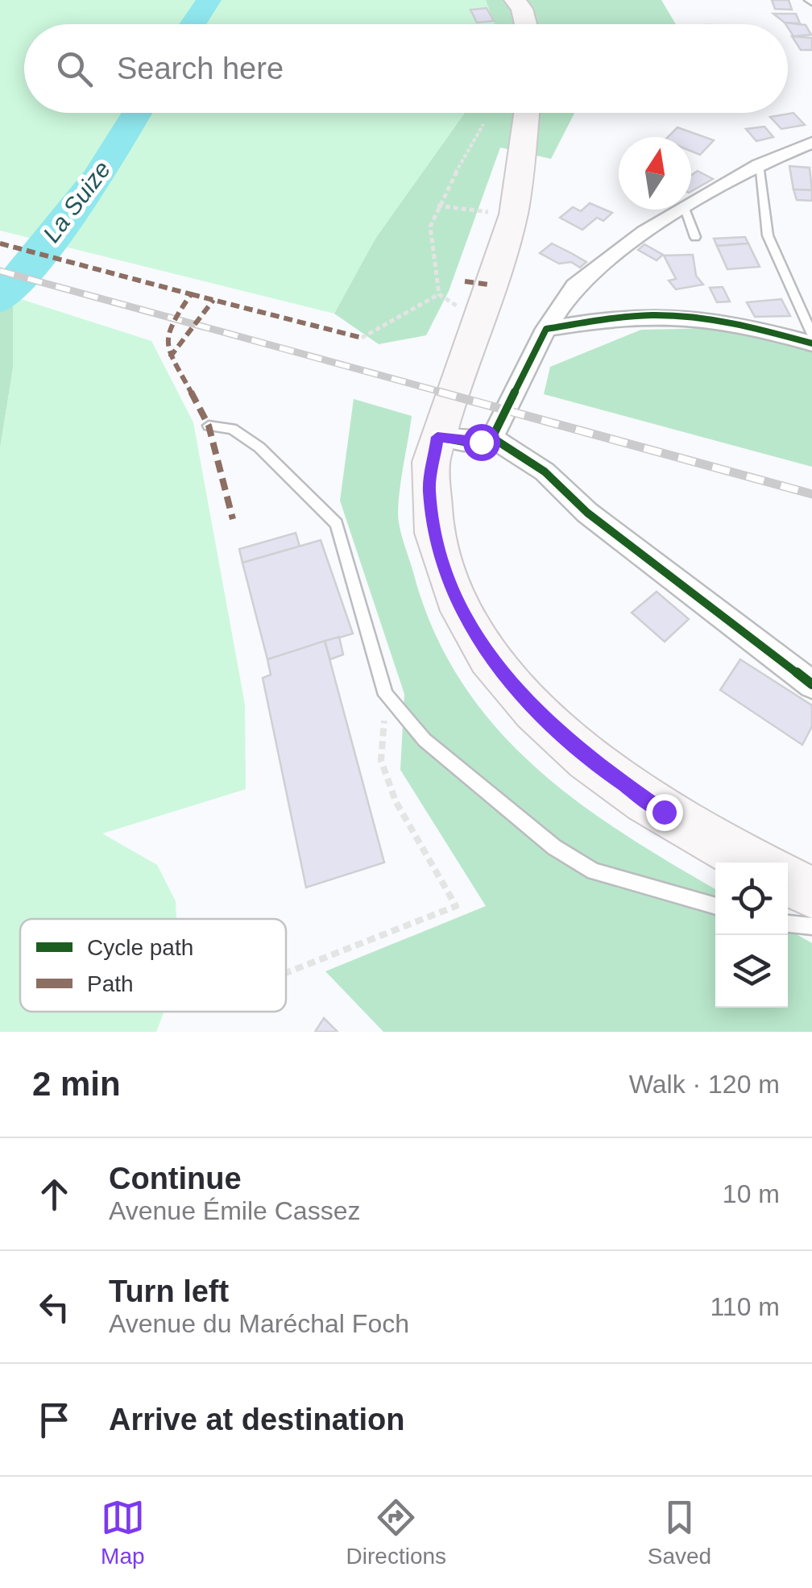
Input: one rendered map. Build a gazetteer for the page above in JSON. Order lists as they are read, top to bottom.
{
  "water": ["La Suize"],
  "legend": ["Cycle path", "Path"],
  "north": "top",
  "page": {
    "search": "Search here",
    "heading": ["2 min", "Walk · 120 m"],
    "list": [
      ["Continue", "Avenue Émile Cassez", "10 m"],
      ["Turn left", "Avenue du Maréchal Foch", "110 m"],
      "Arrive at destination"
    ],
    "nav": ["Map", "Directions", "Saved"]
  }
}
